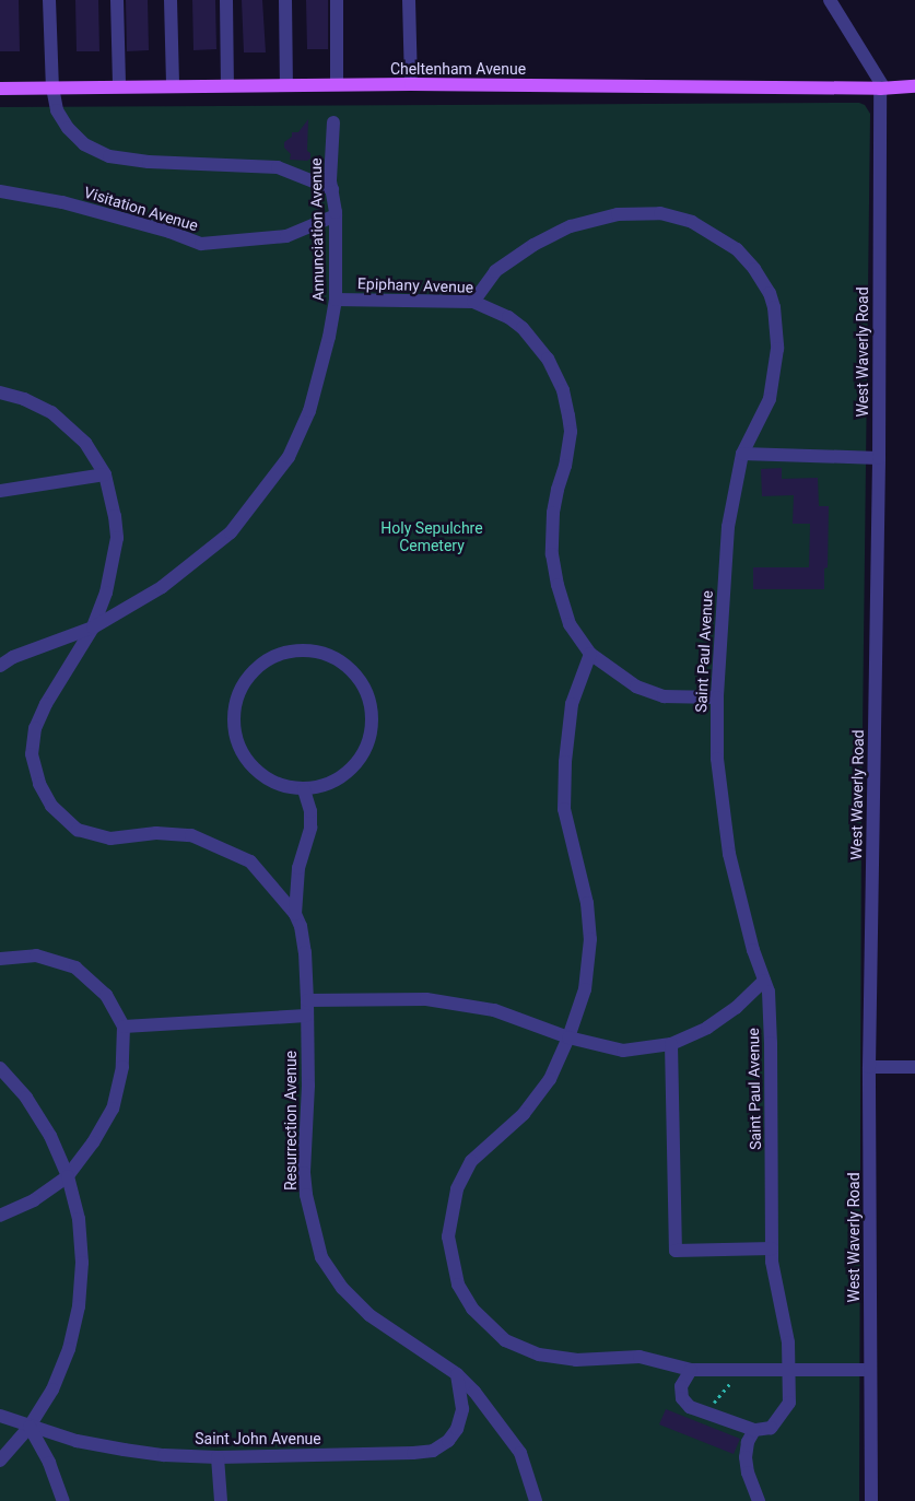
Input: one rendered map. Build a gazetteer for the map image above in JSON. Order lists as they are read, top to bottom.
{
  "streets": {
    "main road": ["Cheltenham Avenue"],
    "street": [
      "Visitation Avenue",
      "Annunciation Avenue",
      "Epiphany Avenue",
      "West Waverly Road",
      "Saint Paul Avenue",
      "Resurrection Avenue",
      "Saint John Avenue"
    ]
  },
  "crossings": [
    ["Cheltenham Avenue", "West Waverly Road"],
    ["Visitation Avenue", "Annunciation Avenue"],
    ["Annunciation Avenue", "Epiphany Avenue"],
    ["Epiphany Avenue", "Saint Paul Avenue"],
    ["Resurrection Avenue", "Saint John Avenue"]
  ],
  "parks": ["Holy Sepulchre Cemetery"]
}
